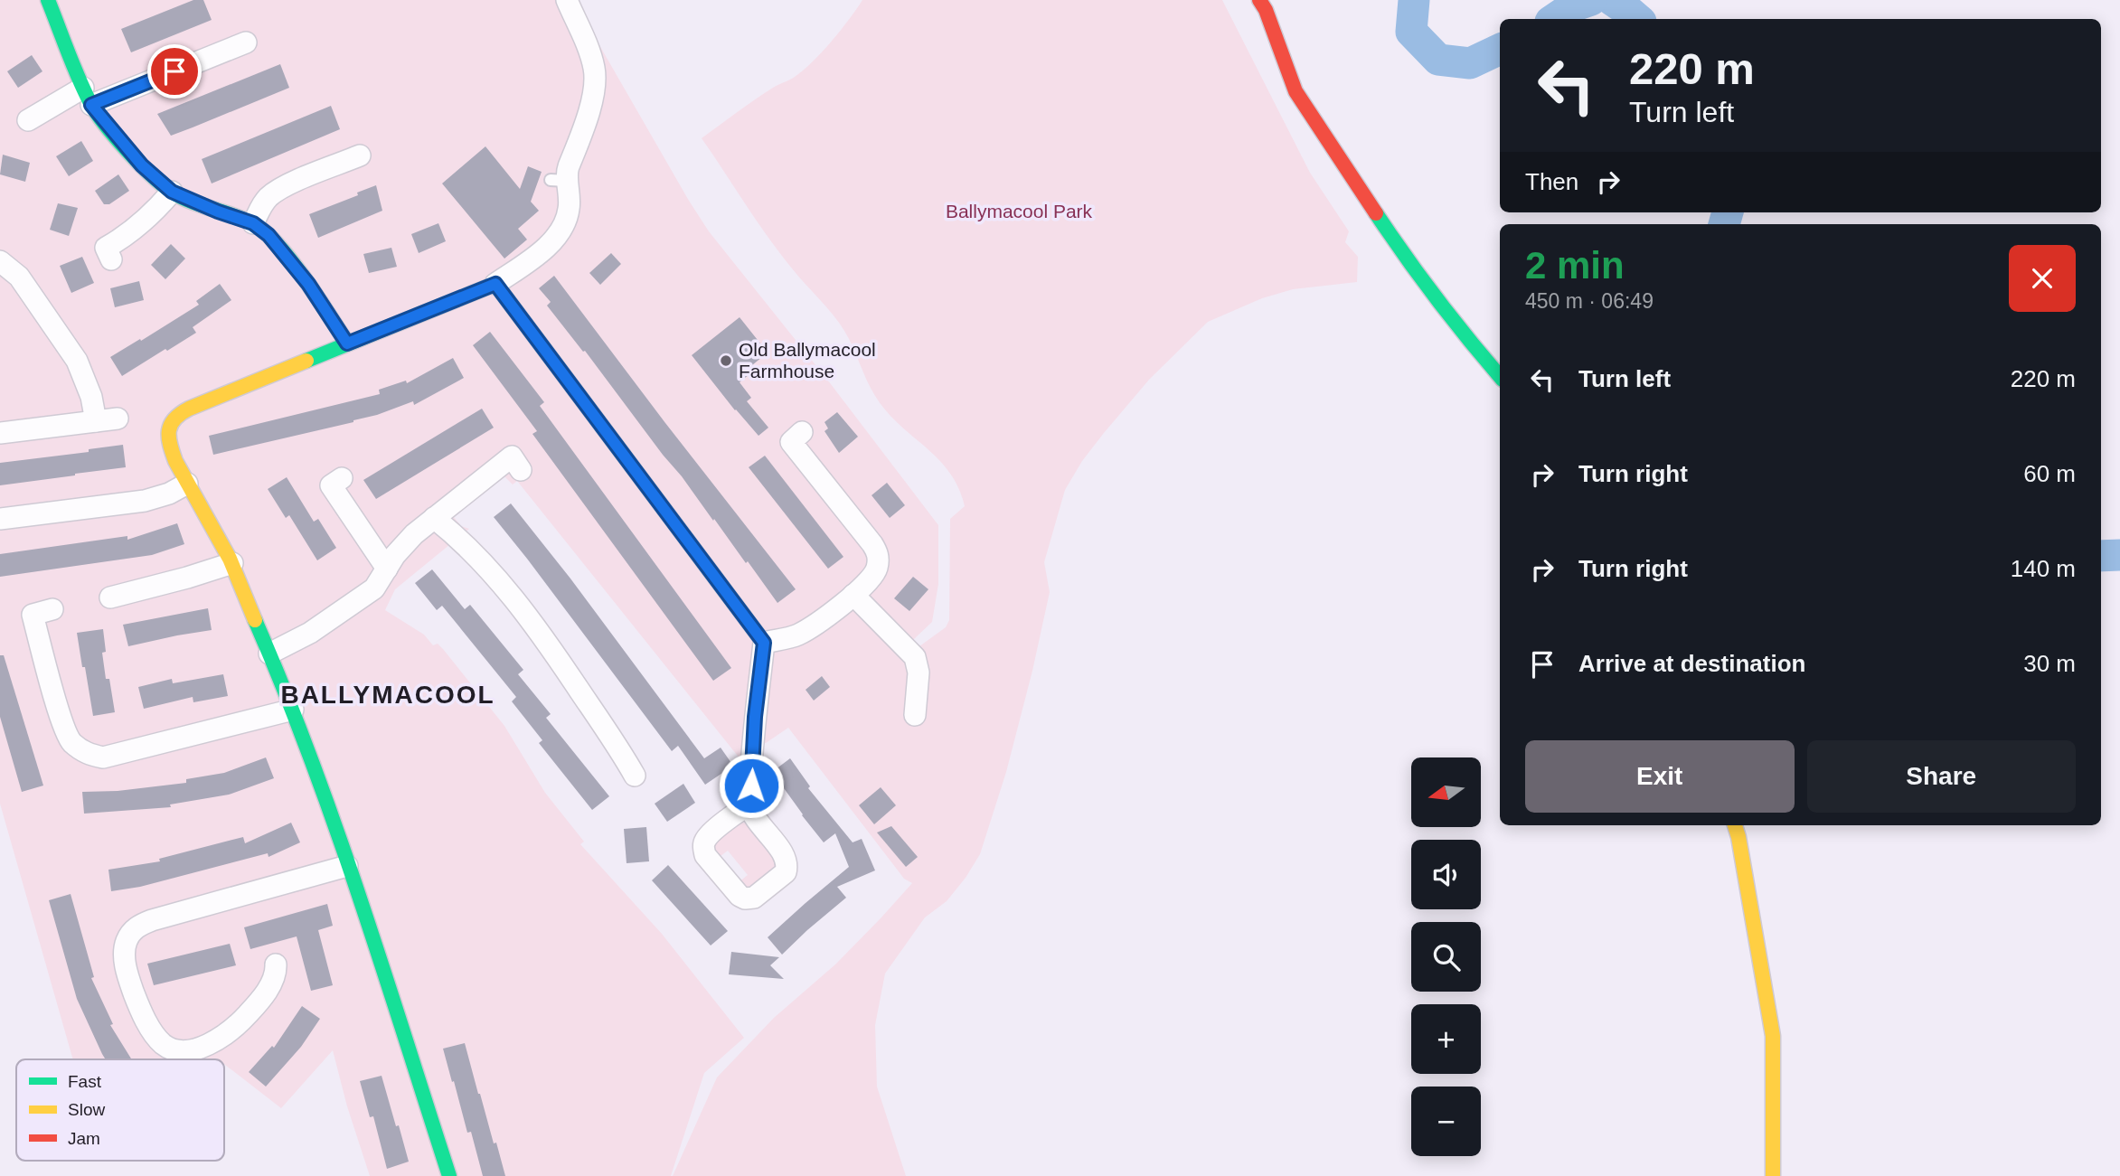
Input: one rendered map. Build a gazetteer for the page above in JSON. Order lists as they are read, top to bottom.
{
  "districts": ["BALLYMACOOL"],
  "parks": ["Ballymacool Park"],
  "places": ["Old Ballymacool Farmhouse"],
  "legend": ["Fast", "Slow", "Jam"],
  "north": "left",
  "page": {
    "turn": ["220 m", "Turn left"],
    "then": "Then",
    "heading": ["2 min", "450 m · 06:49"],
    "list": [
      {
        "name": "Turn left",
        "value": "220 m"
      },
      {
        "name": "Turn right",
        "value": "60 m"
      },
      {
        "name": "Turn right",
        "value": "140 m"
      },
      {
        "name": "Arrive at destination",
        "value": "30 m"
      }
    ],
    "buttons": ["Exit", "Share"],
    "map_buttons": ["+", "−"]
  }
}
